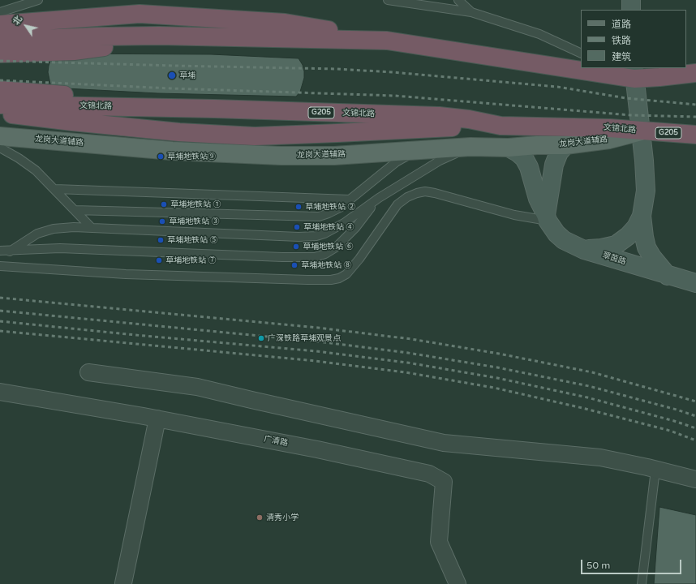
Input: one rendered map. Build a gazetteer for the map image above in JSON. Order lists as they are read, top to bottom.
{
  "streets": {
    "highway": ["文锦北路", "G205"],
    "main road": ["龙岗大道辅路"],
    "street": ["翠茵路", "广清路"]
  },
  "crossings": [
    ["文锦北路", "龙岗大道辅路"],
    ["文锦北路", "翠茵路"],
    ["龙岗大道辅路", "翠茵路"]
  ],
  "places": [
    "草埔",
    "草埔地铁站⑨",
    "草埔地铁站 ①",
    "草埔地铁站 ②",
    "草埔地铁站 ③",
    "草埔地铁站 ④",
    "草埔地铁站 ⑤",
    "草埔地铁站 ⑥",
    "草埔地铁站 ⑦",
    "草埔地铁站 ⑧",
    "广深铁路草埔观景点",
    "清秀小学"
  ],
  "legend": ["道路", "铁路", "建筑"],
  "scale_bar": "50 m",
  "north": "top left"
}
